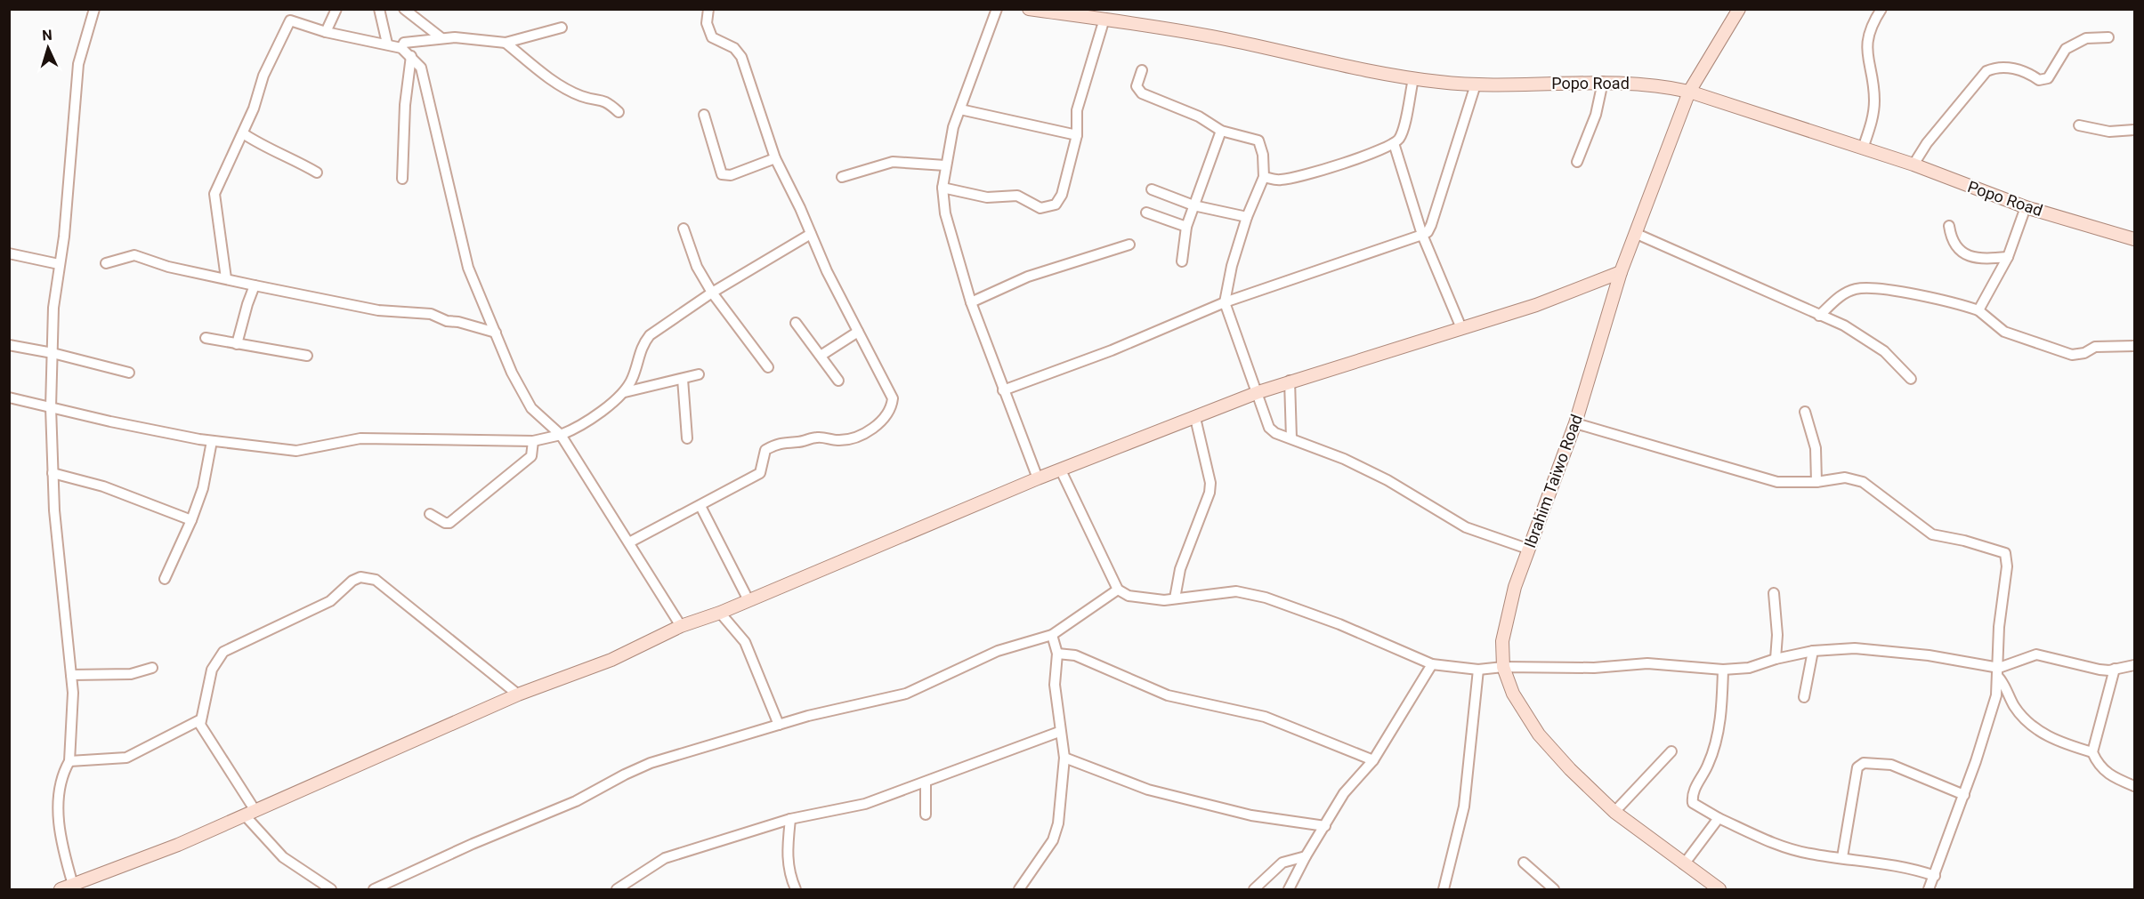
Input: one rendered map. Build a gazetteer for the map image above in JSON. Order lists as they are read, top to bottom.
{
  "streets": {
    "main road": ["Popo Road", "Ibrahim Taiwo Road"]
  },
  "crossings": [
    ["Popo Road", "Ibrahim Taiwo Road"]
  ],
  "north": "top"
}
